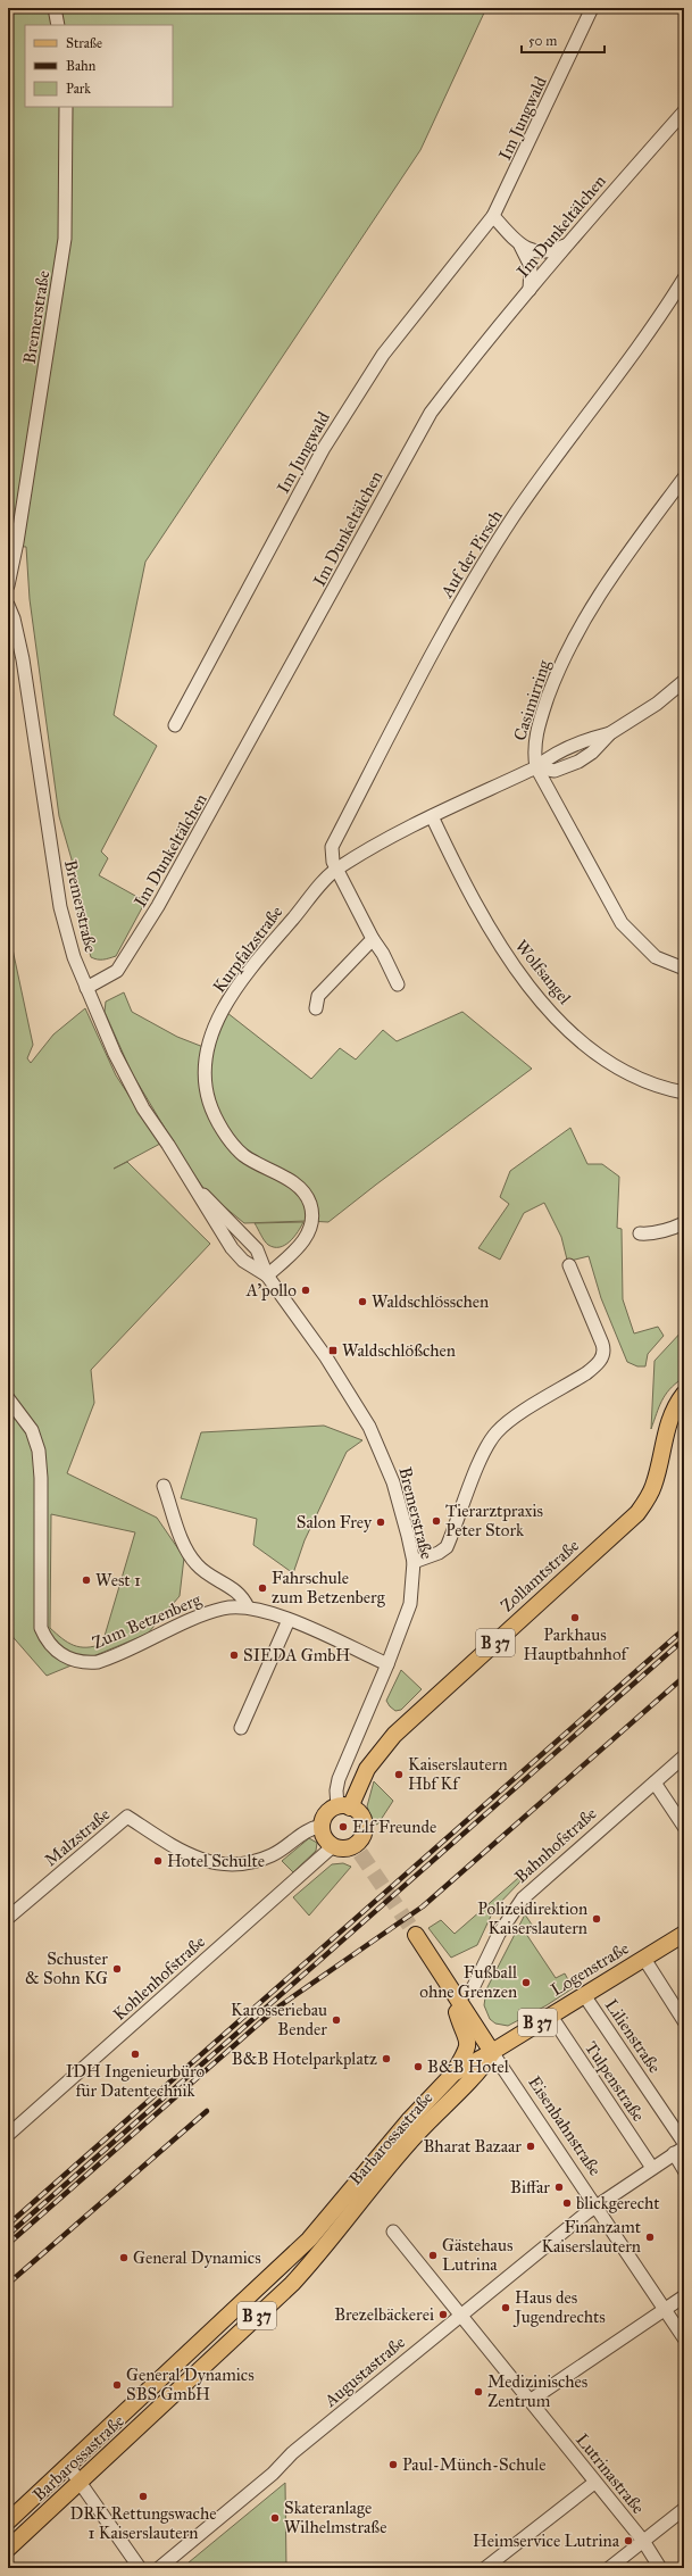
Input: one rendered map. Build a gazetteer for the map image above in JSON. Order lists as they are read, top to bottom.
{
  "streets": {
    "main road": [
      "Zollamtstraße",
      "B 37",
      "Logenstraße",
      "Eisenbahnstraße",
      "Barbarossastraße"
    ],
    "street": [
      "Im Jungwald",
      "Im Dunkeltälchen",
      "Bremerstraße",
      "Auf der Pirsch",
      "Casimirring",
      "Kurpfalzstraße",
      "Wolfsangel",
      "Zum Betzenberg",
      "Malzstraße",
      "Bahnhofstraße",
      "Kohlenhofstraße",
      "Lilienstraße",
      "Tulpenstraße",
      "Augustastraße",
      "Lutrinastraße"
    ]
  },
  "crossings": [
    ["Im Dunkeltälchen", "Bremerstraße"],
    ["Bremerstraße", "Kurpfalzstraße"],
    ["Bremerstraße", "Zollamtstraße"],
    ["Bremerstraße", "Zum Betzenberg"],
    ["Bremerstraße", "Malzstraße"],
    ["Bremerstraße", "Kohlenhofstraße"],
    ["Auf der Pirsch", "Kurpfalzstraße"],
    ["Casimirring", "Kurpfalzstraße"],
    ["Kurpfalzstraße", "Wolfsangel"],
    ["Zollamtstraße", "Malzstraße"],
    ["Zollamtstraße", "Kohlenhofstraße"],
    ["B 37", "Bahnhofstraße"],
    ["B 37", "Eisenbahnstraße"],
    ["B 37", "Barbarossastraße"],
    ["Malzstraße", "Kohlenhofstraße"],
    ["Bahnhofstraße", "Eisenbahnstraße"],
    ["Logenstraße", "Lilienstraße"],
    ["Logenstraße", "Tulpenstraße"],
    ["Logenstraße", "Eisenbahnstraße"],
    ["Logenstraße", "Barbarossastraße"],
    ["Tulpenstraße", "Augustastraße"],
    ["Eisenbahnstraße", "Barbarossastraße"],
    ["Eisenbahnstraße", "Augustastraße"],
    ["Augustastraße", "Lutrinastraße"]
  ],
  "places": {
    "other": [
      "A'pollo",
      "Waldschlösschen",
      "Tierarztpraxis Peter Stork",
      "Salon Frey",
      "West 1",
      "Fahrschule zum Betzenberg",
      "Parkhaus Hauptbahnhof",
      "SIEDA GmbH",
      "Kaiserslautern Hbf Kf",
      "Elf Freunde",
      "Hotel Schulte",
      "Polizeidirektion Kaiserslautern",
      "Schuster & Sohn KG",
      "Fußball ohne Grenzen",
      "Karosseriebau Bender",
      "IDH Ingenieurbüro für Datentechnik",
      "B&B Hotelparkplatz",
      "B&B Hotel",
      "Bharat Bazaar",
      "Biffar",
      "blickgerecht",
      "Finanzamt Kaiserslautern",
      "Gästehaus Lutrina",
      "General Dynamics",
      "Haus des Jugendrechts",
      "Brezelbäckerei",
      "General Dynamics SBS GmbH",
      "Medizinisches Zentrum",
      "Paul-Münch-Schule",
      "DRK Rettungswache 1 Kaiserslautern",
      "Skateranlage Wilhelmstraße",
      "Heimservice Lutrina"
    ],
    "transit": ["Waldschlößchen"]
  },
  "legend": ["Straße", "Bahn", "Park"],
  "scale_bar": "50 m"
}
